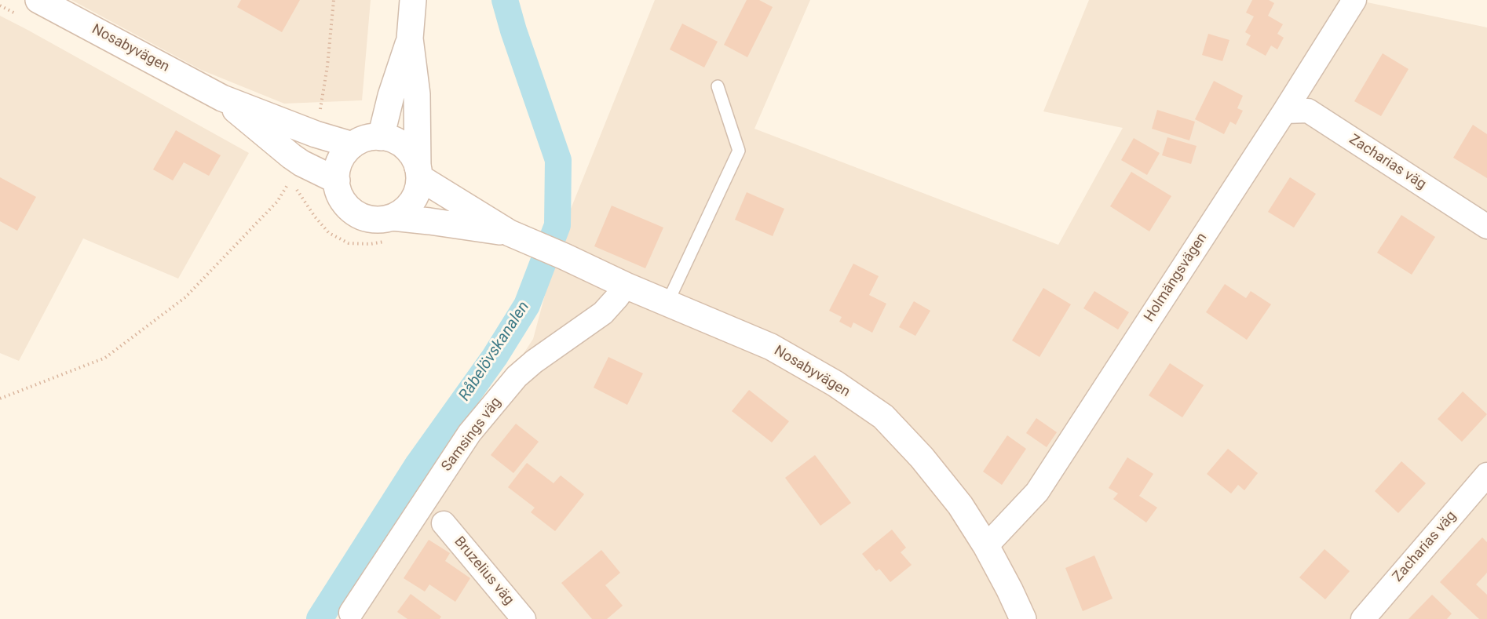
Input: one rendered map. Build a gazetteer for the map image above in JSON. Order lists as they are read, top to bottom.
{
  "streets": {
    "main road": ["Nosabyvägen"],
    "street": [
      "Zacharias väg",
      "Holmängsvägen",
      "Samsings väg",
      "Bruzelius väg"
    ]
  },
  "crossings": [
    ["Nosabyvägen", "Holmängsvägen"],
    ["Nosabyvägen", "Samsings väg"],
    ["Zacharias väg", "Holmängsvägen"]
  ],
  "water": ["Råbelövskanalen"]
}
